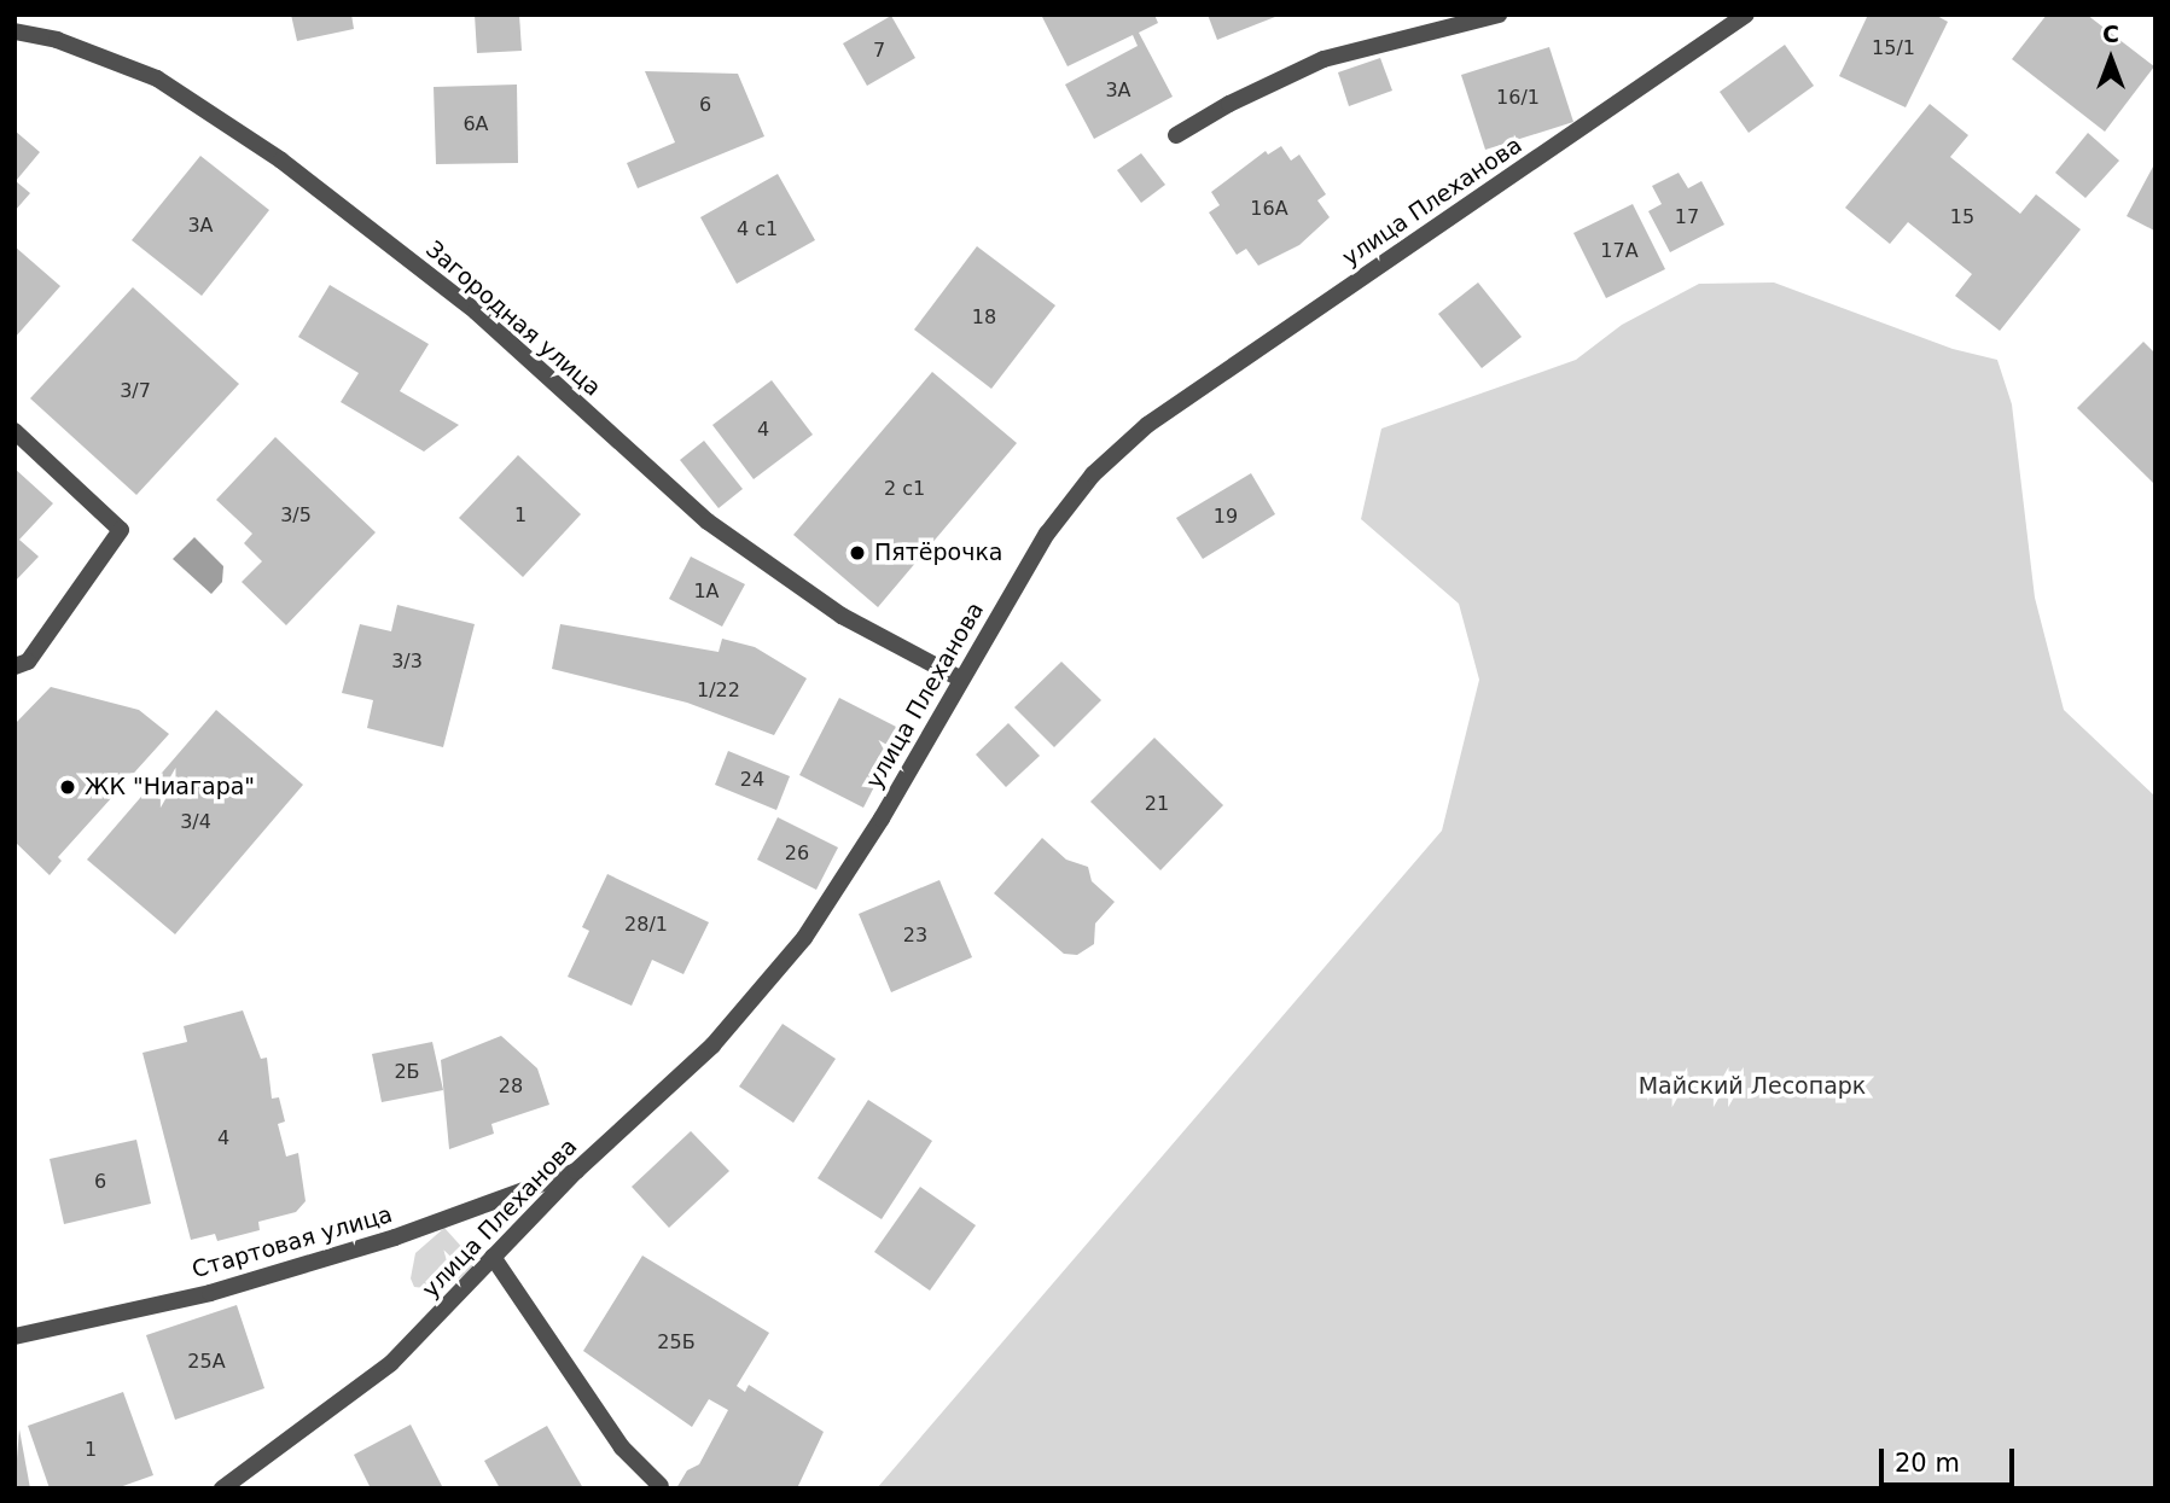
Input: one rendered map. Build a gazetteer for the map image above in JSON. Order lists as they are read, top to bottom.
{
  "streets": {
    "street": ["улица Плеханова", "Загородная улица", "Стартовая улица"]
  },
  "crossings": [
    ["улица Плеханова", "Загородная улица"],
    ["улица Плеханова", "Стартовая улица"]
  ],
  "parks": ["Майский Лесопарк"],
  "places": ["Пятёрочка", "ЖК \"Ниагара\""],
  "house_numbers": [
    "15/1",
    "7",
    "3А",
    "16/1",
    "6",
    "6А",
    "16А",
    "17",
    "15",
    "3А",
    "4 с1",
    "17А",
    "18",
    "3/7",
    "4",
    "2 с1",
    "3/5",
    "1",
    "19",
    "1А",
    "3/3",
    "1/22",
    "24",
    "21",
    "3/4",
    "26",
    "28/1",
    "23",
    "2Б",
    "28",
    "4",
    "6",
    "25Б",
    "25А",
    "1"
  ],
  "scale_bar": "20 m",
  "north": "top"
}
